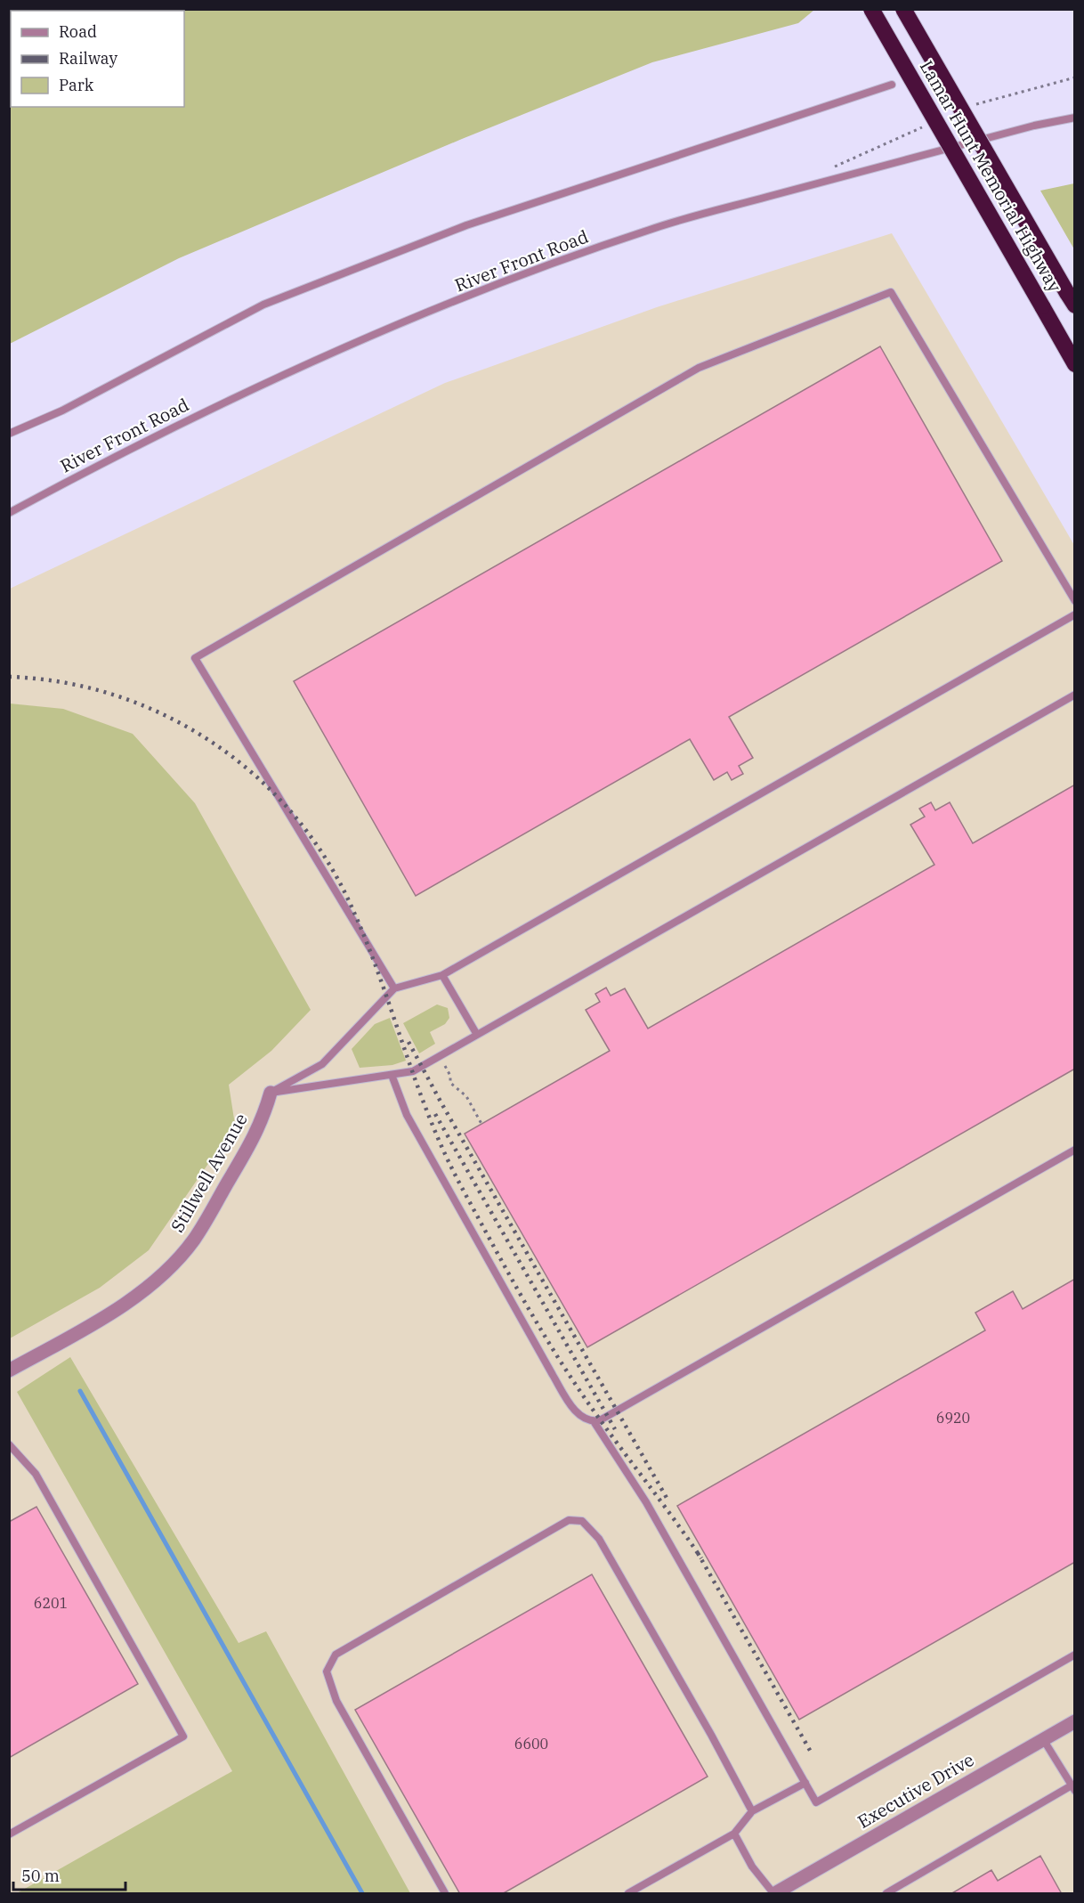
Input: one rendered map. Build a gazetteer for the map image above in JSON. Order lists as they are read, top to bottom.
{
  "streets": {
    "highway": ["Lamar Hunt Memorial Highway"],
    "street": ["Stillwell Avenue", "Executive Drive"],
    "lane": ["River Front Road"]
  },
  "house_numbers": ["6920", "6201", "6600"],
  "legend": ["Road", "Railway", "Park"],
  "scale_bar": "50 m"
}
